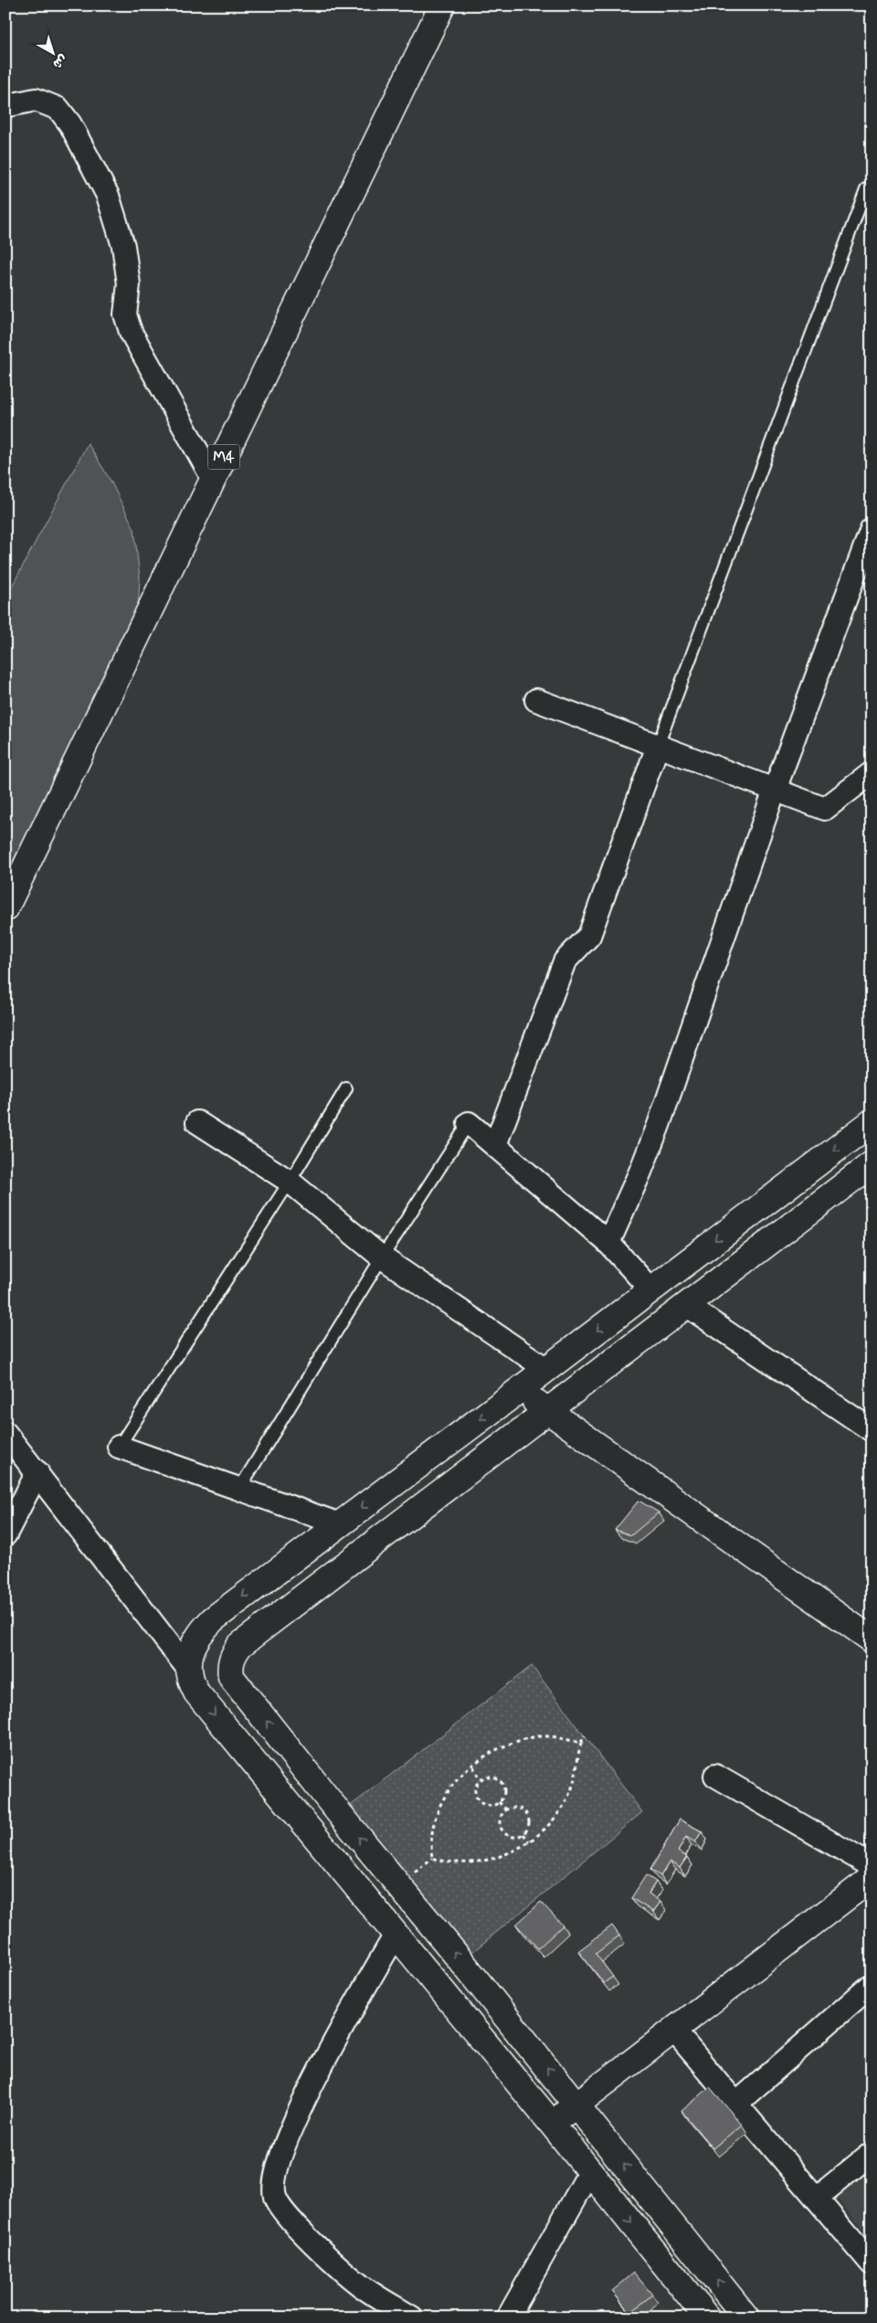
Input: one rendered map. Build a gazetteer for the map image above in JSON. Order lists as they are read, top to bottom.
{
  "streets": {
    "main road": ["M4"]
  },
  "north": "bottom right"
}
